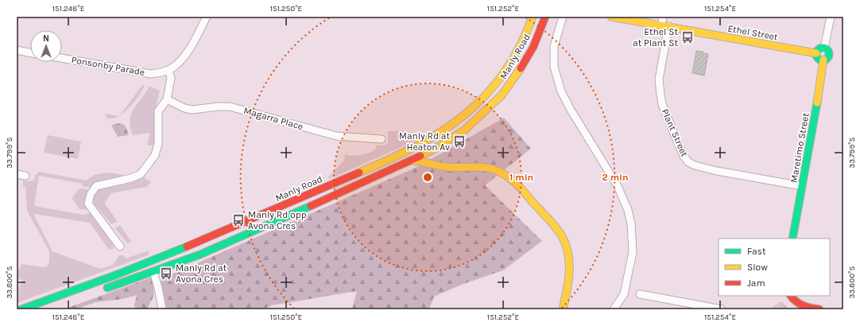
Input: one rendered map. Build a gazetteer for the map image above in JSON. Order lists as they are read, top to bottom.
{
  "streets": {
    "main road": ["Ethel Street", "Manly Road", "Maretimo Street"],
    "street": ["Ponsonby Parade", "Magarra Place", "Plant Street"]
  },
  "crossings": [
    ["Ethel Street", "Plant Street"],
    ["Ethel Street", "Maretimo Street"],
    ["Plant Street", "Maretimo Street"]
  ],
  "places": {
    "bus stop": [
      "Ethel St at Plant St",
      "Manly Rd at Heaton Av",
      "Manly Rd opp Avona Cres",
      "Manly Rd at Avona Cres"
    ]
  },
  "legend": ["Fast", "Slow", "Jam"],
  "north": "top",
  "coordinates": [
    "151.248°E",
    "151.250°E",
    "151.252°E",
    "151.254°E",
    "33.799°S",
    "33.800°S"
  ],
  "rings": ["1 min", "2 min"]
}
